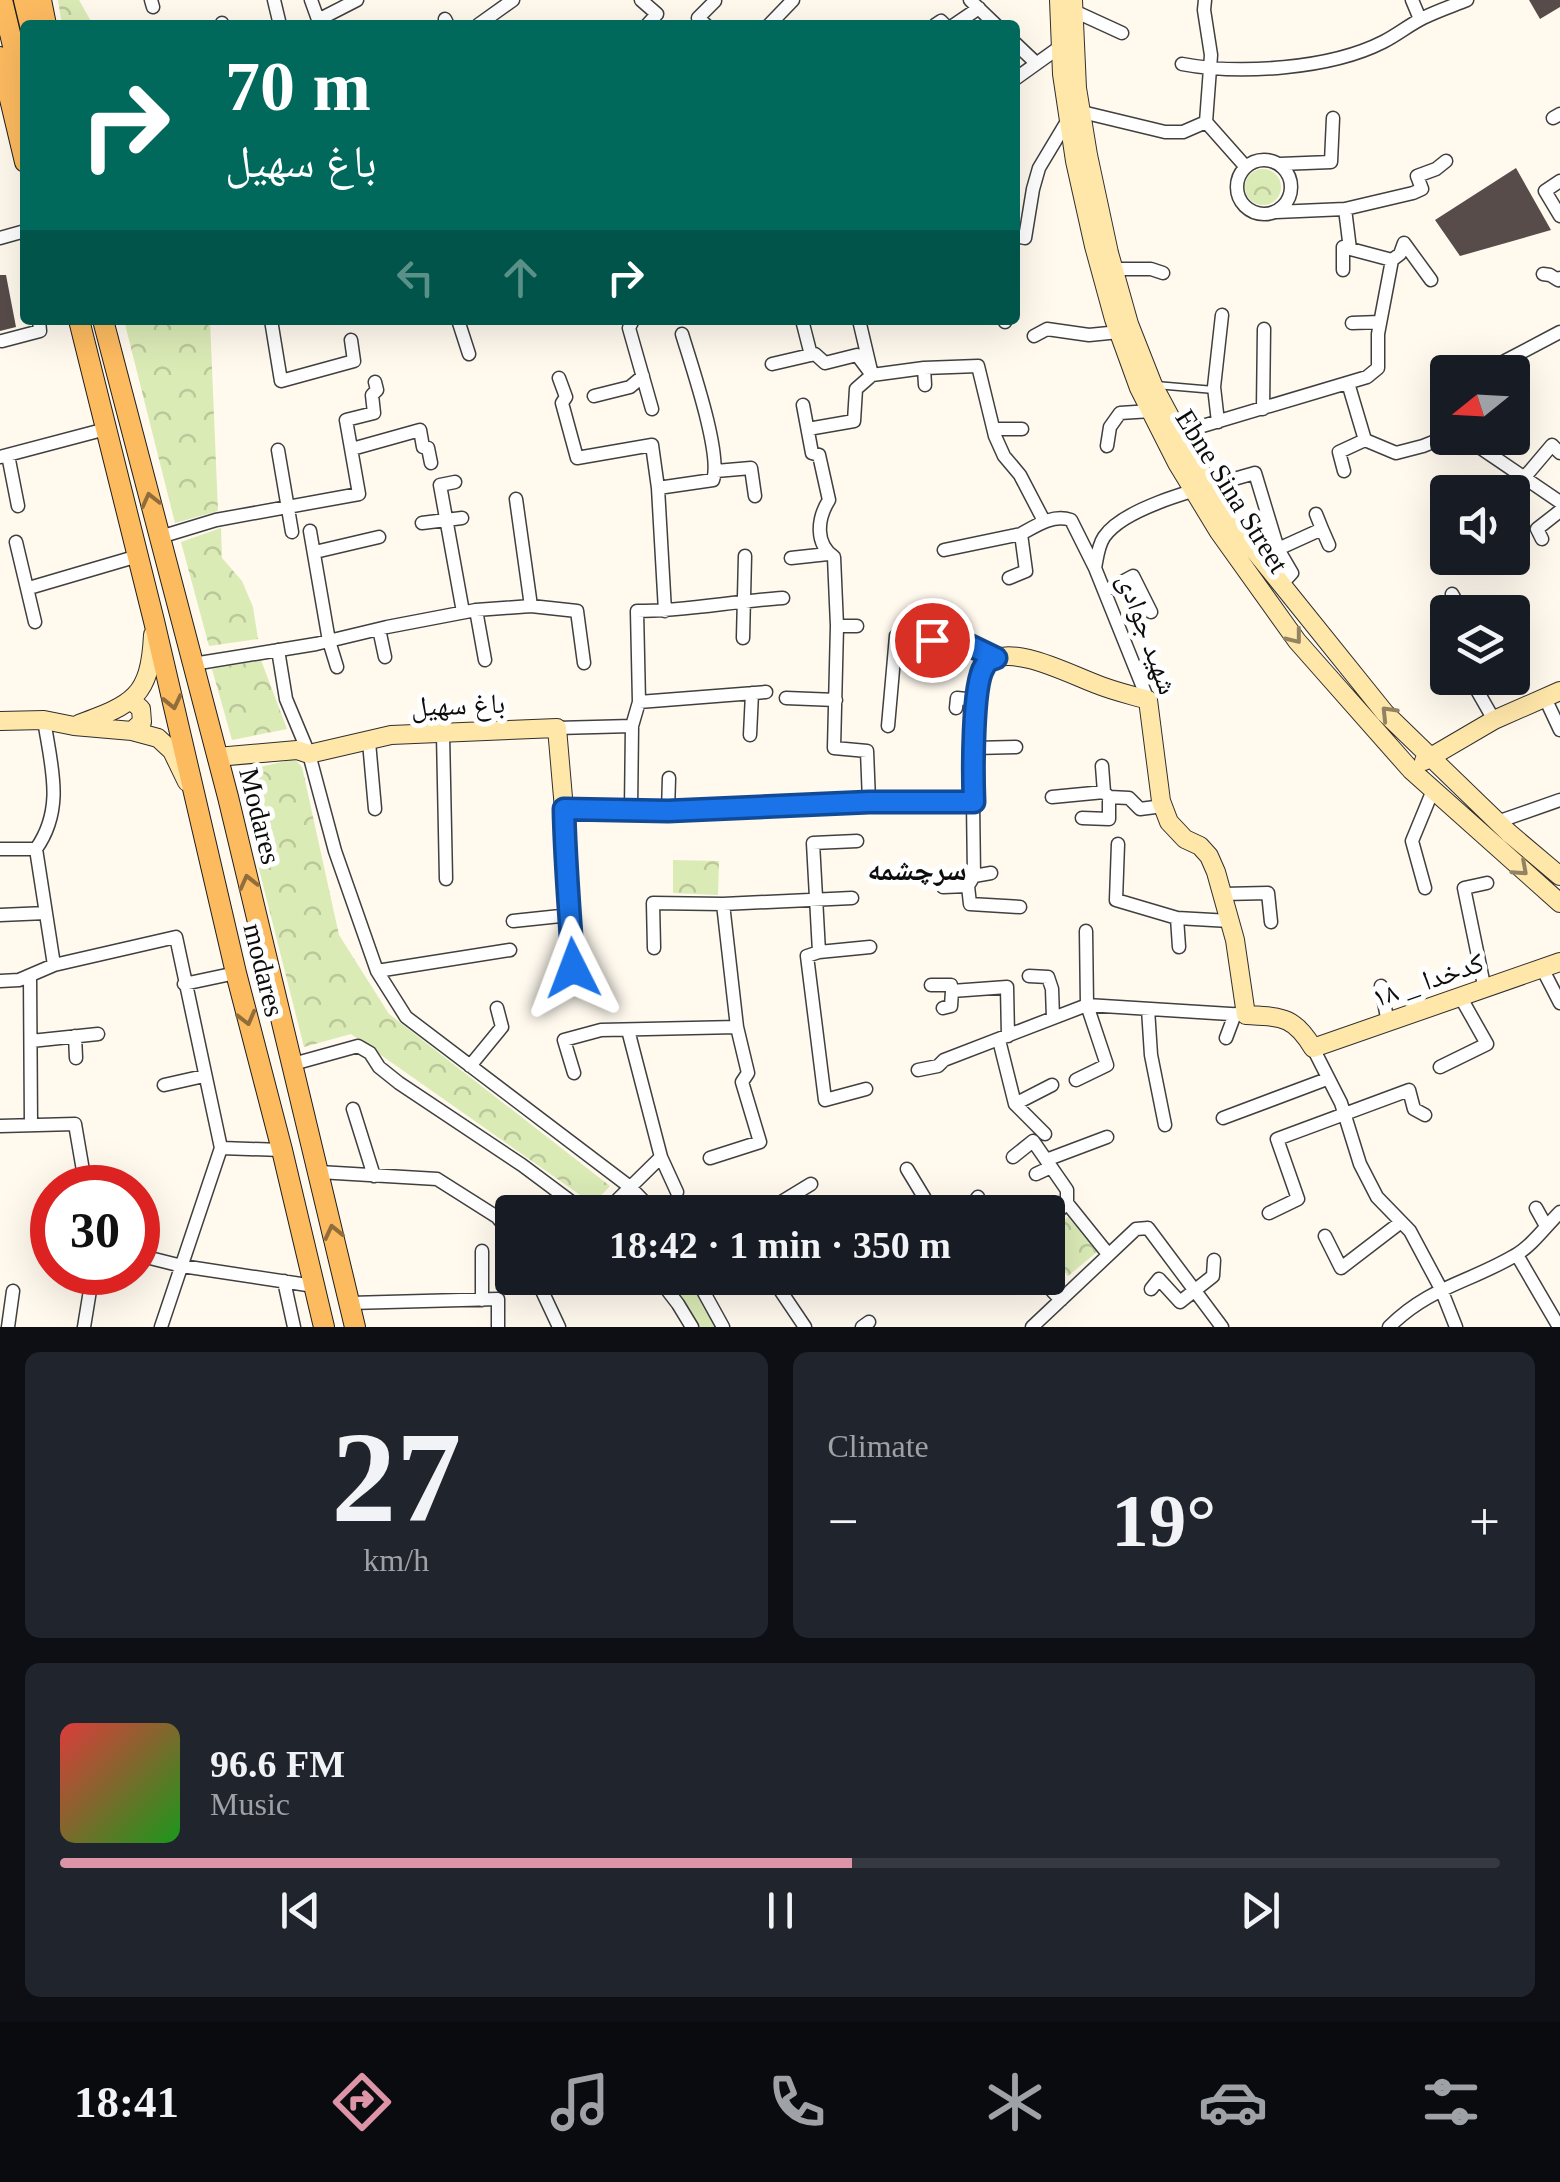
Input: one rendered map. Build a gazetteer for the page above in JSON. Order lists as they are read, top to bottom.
{
  "streets": {
    "main road": [
      "Ebne Sina Street",
      "شهید جوادی",
      "باغ سهیل",
      "Modares",
      "modares",
      "۱۸ _ کدخدا"
    ]
  },
  "crossings": [
    ["باغ سهیل", "Modares"]
  ],
  "one_way": ["Modares", "modares"],
  "districts": ["سرچشمه"],
  "north": "left",
  "page": {
    "turn": ["70 m", "باغ سهیل"],
    "limit": "30",
    "trip": "18:42 · 1 min · 350 m",
    "tile": [
      ["27", "km/h"],
      "Climate"
    ],
    "heat": ["−", "19°", "+"],
    "song": ["96.6 FM", "Music"],
    "tabs": "18:41"
  }
}
